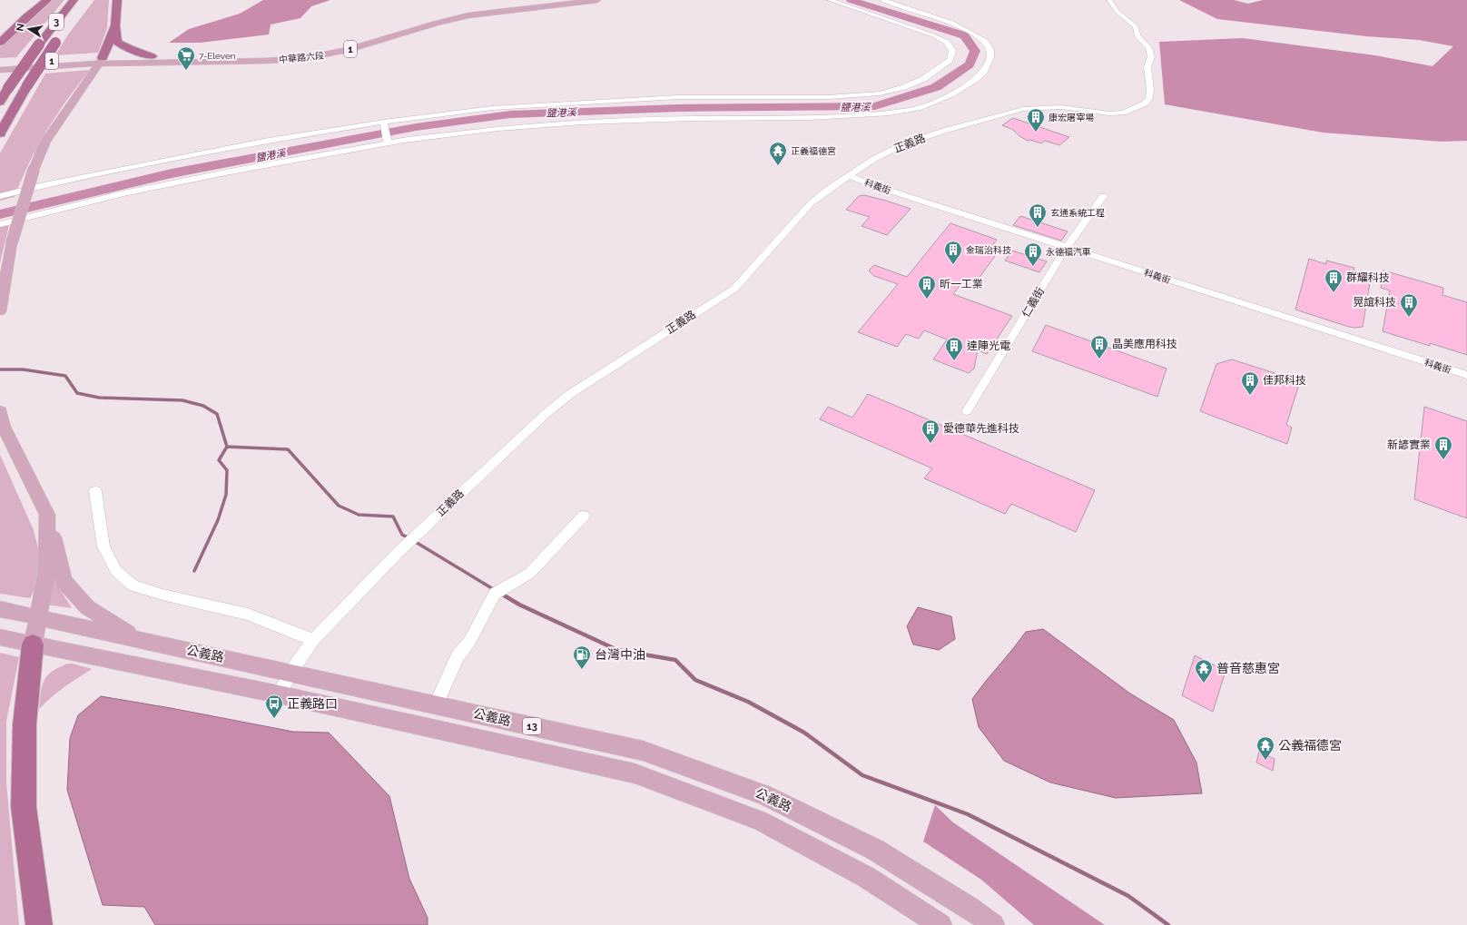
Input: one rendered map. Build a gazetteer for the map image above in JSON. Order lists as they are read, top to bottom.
{
  "streets": {
    "highway": ["3"],
    "main road": [
      "1",
      "中華路六段",
      "公義路",
      "13"
    ],
    "street": ["正義路", "科義街", "仁義街"]
  },
  "crossings": [
    ["正義路", "科義街"],
    ["正義路", "公義路"],
    ["正義路", "13"],
    ["科義街", "仁義街"]
  ],
  "water": ["鹽港溪"],
  "places": {
    "supermarket": ["7-Eleven"],
    "building": [
      "康宏屠宰場",
      "玄通系統工程",
      "金瑞治科技",
      "永德福汽車",
      "群耀科技",
      "昕一工業",
      "晃誼科技",
      "晶美應用科技",
      "達陣光電",
      "佳邦科技",
      "愛德華先進科技",
      "新諺實業"
    ],
    "temple": ["正義福德宮", "普音慈惠宮", "公義福德宮"],
    "fuel station": ["台灣中油"],
    "bus stop": ["正義路口"]
  },
  "north": "left"
}
